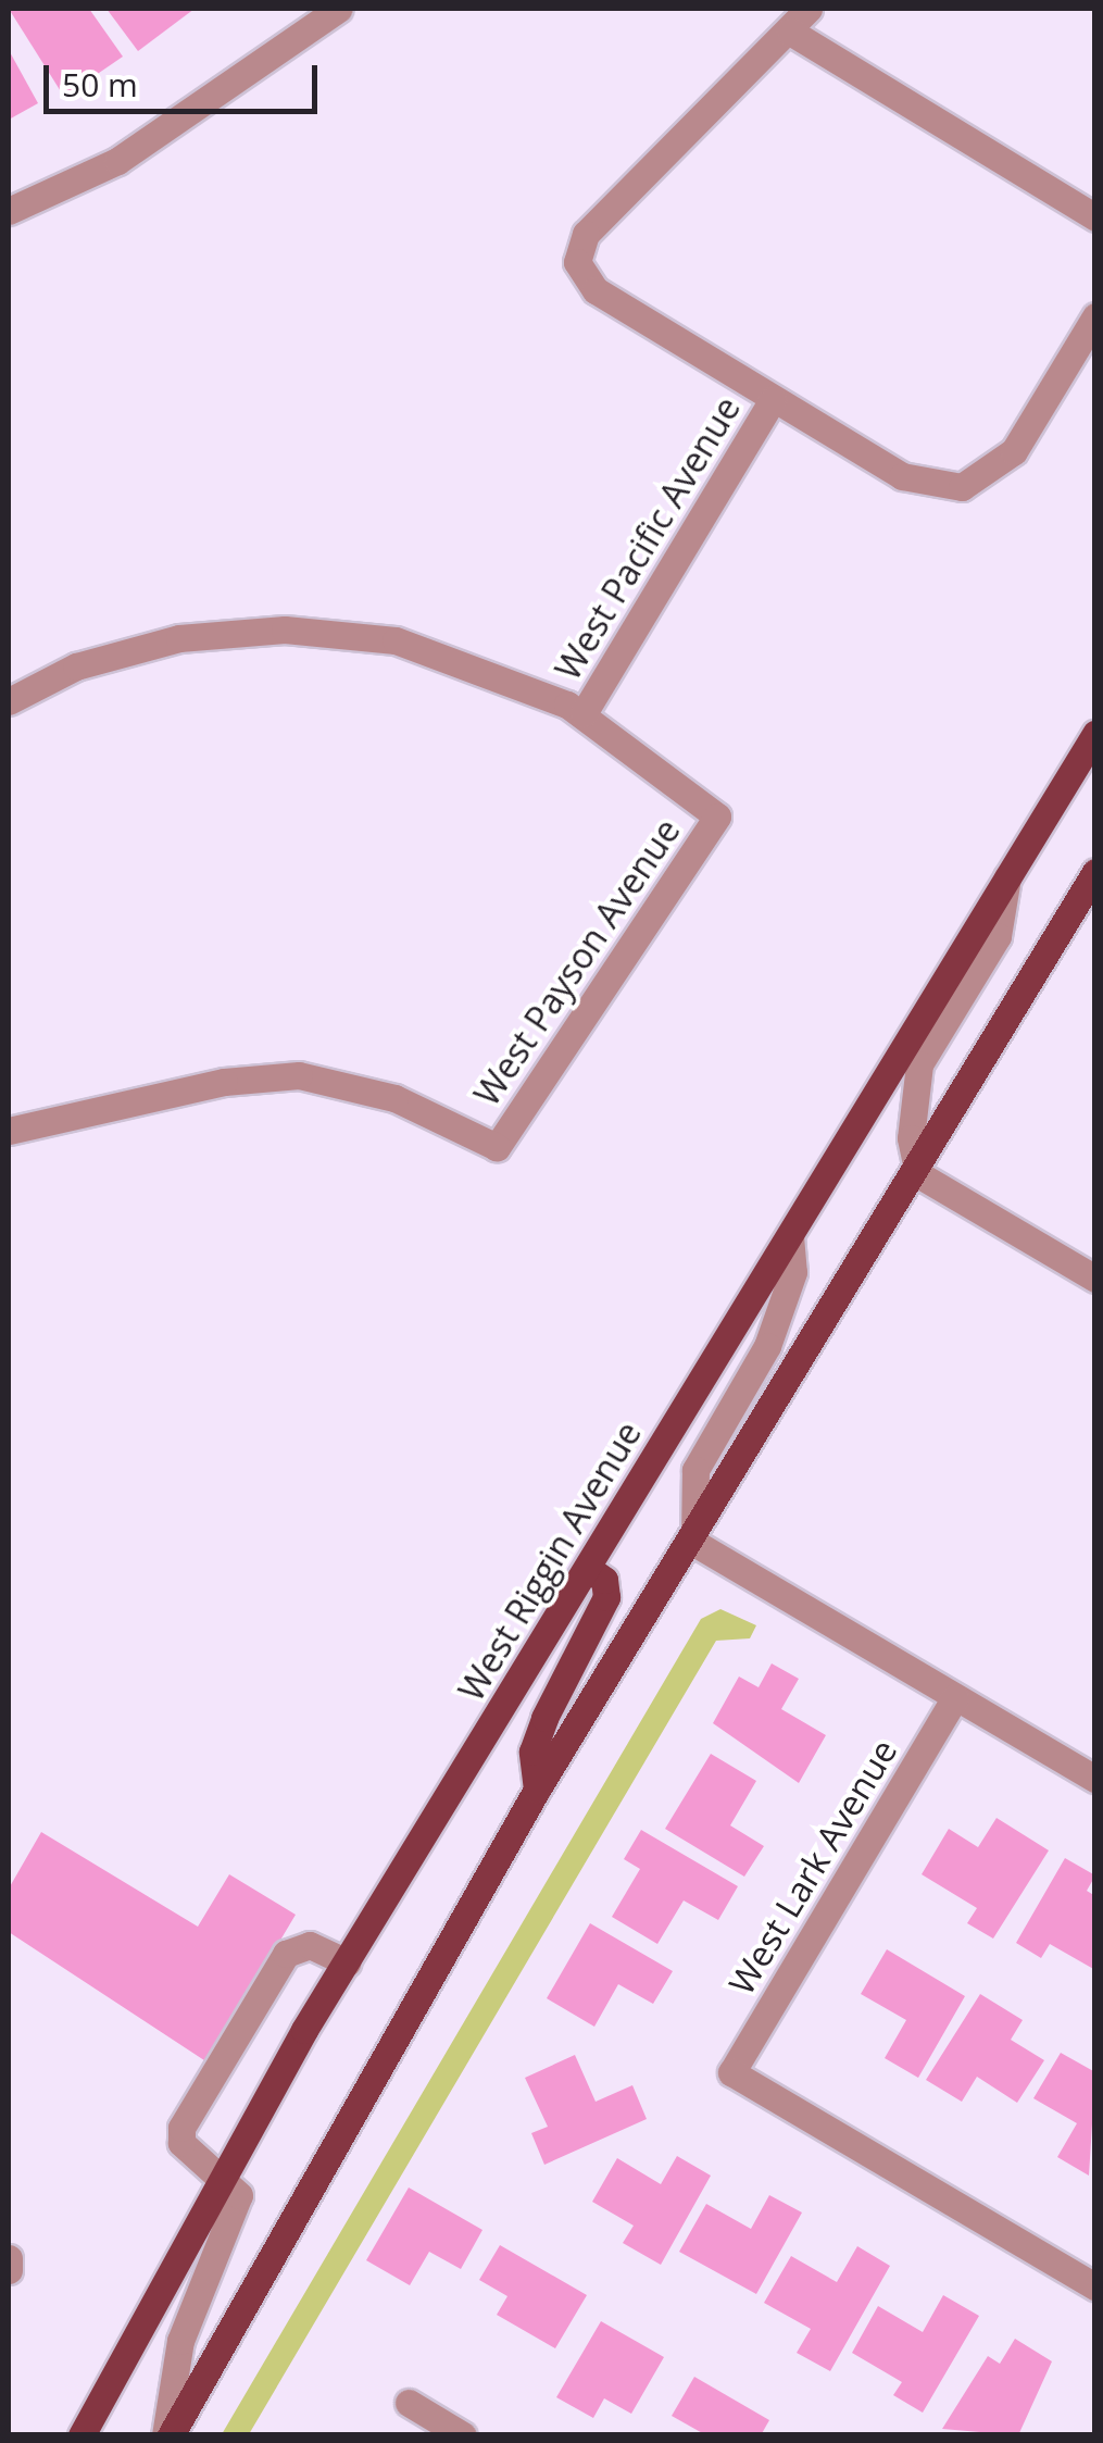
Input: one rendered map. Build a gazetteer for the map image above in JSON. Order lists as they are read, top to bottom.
{
  "streets": {
    "main road": ["West Riggin Avenue"],
    "street": ["West Pacific Avenue", "West Payson Avenue", "West Lark Avenue"]
  },
  "crossings": [
    ["West Pacific Avenue", "West Payson Avenue"]
  ],
  "scale_bar": "50 m"
}
